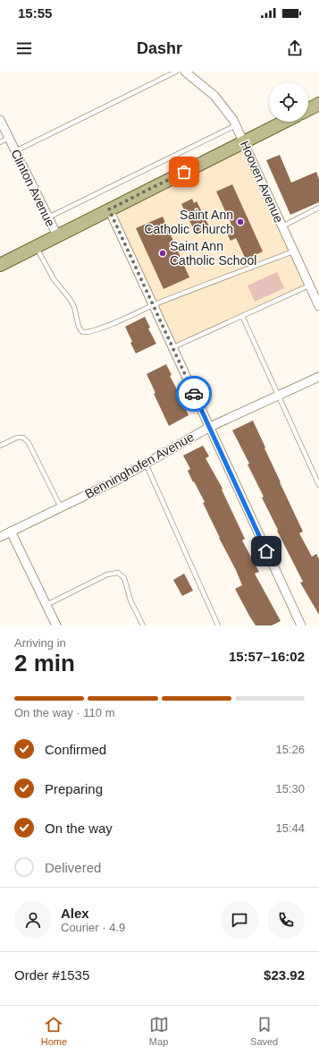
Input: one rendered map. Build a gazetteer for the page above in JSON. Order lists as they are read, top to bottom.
{
  "streets": {
    "street": ["Hooven Avenue", "Clinton Avenue", "Benninghofen Avenue"]
  },
  "places": ["Saint Ann Catholic Church", "Saint Ann Catholic School"],
  "page": {
    "status": "15:55",
    "header": "Dashr",
    "heading": ["2 min", "Arriving in", "15:57–16:02"],
    "panel": [
      "Alex",
      "Courier · 4.9",
      "Order #1535",
      "$23.92"
    ],
    "bar": "On the way · 110 m",
    "list": [
      ["Confirmed", "15:26"],
      ["Preparing", "15:30"],
      ["On the way", "15:44"],
      "Delivered"
    ],
    "tabs": ["Home", "Map", "Saved"]
  }
}
